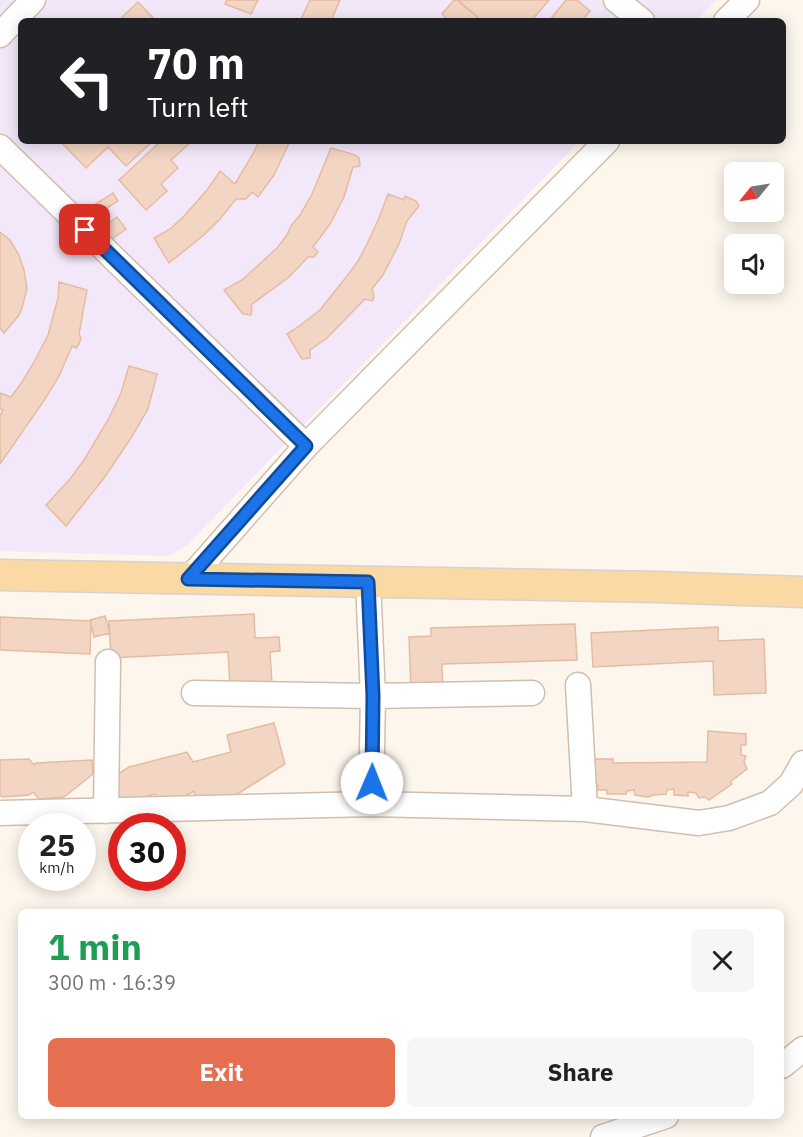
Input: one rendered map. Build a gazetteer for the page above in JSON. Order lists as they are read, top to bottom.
{
  "north": "bottom left",
  "page": {
    "turn": ["70 m", "Turn left"],
    "speed": "25 km/h",
    "limit": "30",
    "heading": ["1 min", "300 m · 16:39"],
    "buttons": ["Exit", "Share"]
  }
}
